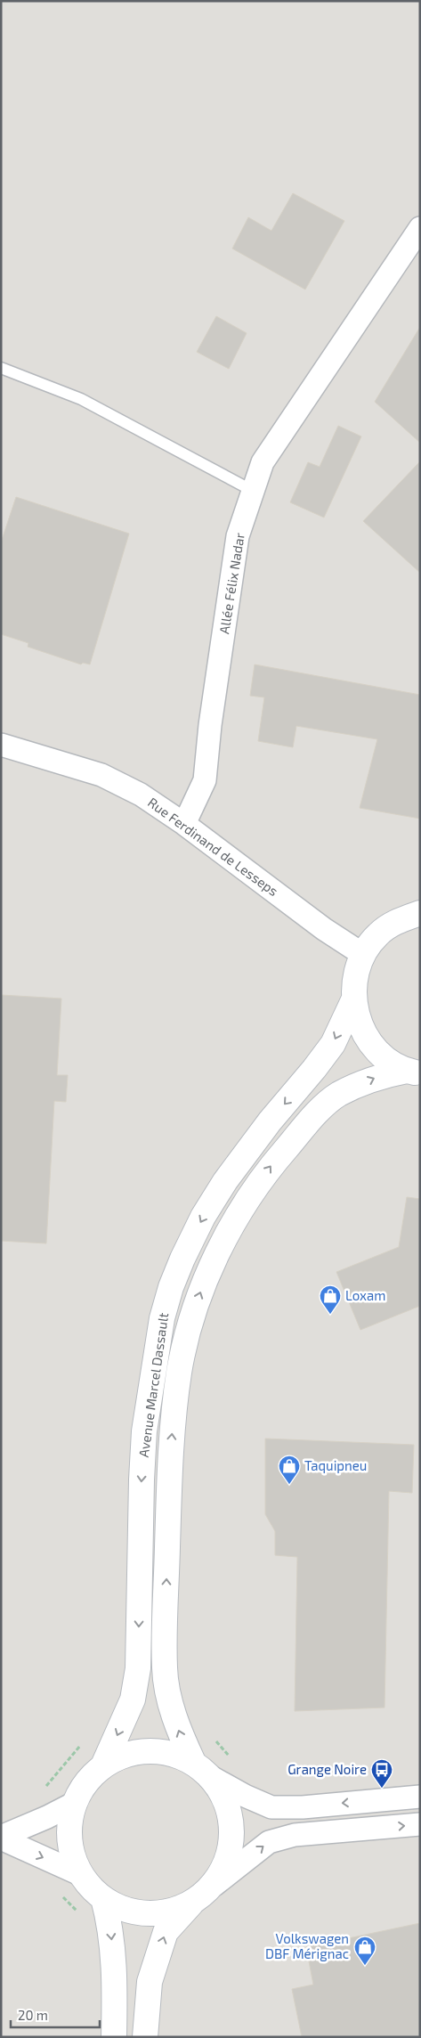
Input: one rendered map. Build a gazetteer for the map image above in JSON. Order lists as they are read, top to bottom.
{
  "streets": {
    "main road": ["Avenue Marcel Dassault"],
    "street": ["Allée Félix Nadar", "Rue Ferdinand de Lesseps"]
  },
  "crossings": [
    ["Allée Félix Nadar", "Rue Ferdinand de Lesseps"]
  ],
  "places": {
    "shop": ["Loxam", "Taquipneu", "Volkswagen DBF Mérignac"],
    "bus stop": ["Grange Noire"]
  },
  "scale_bar": "20 m"
}
